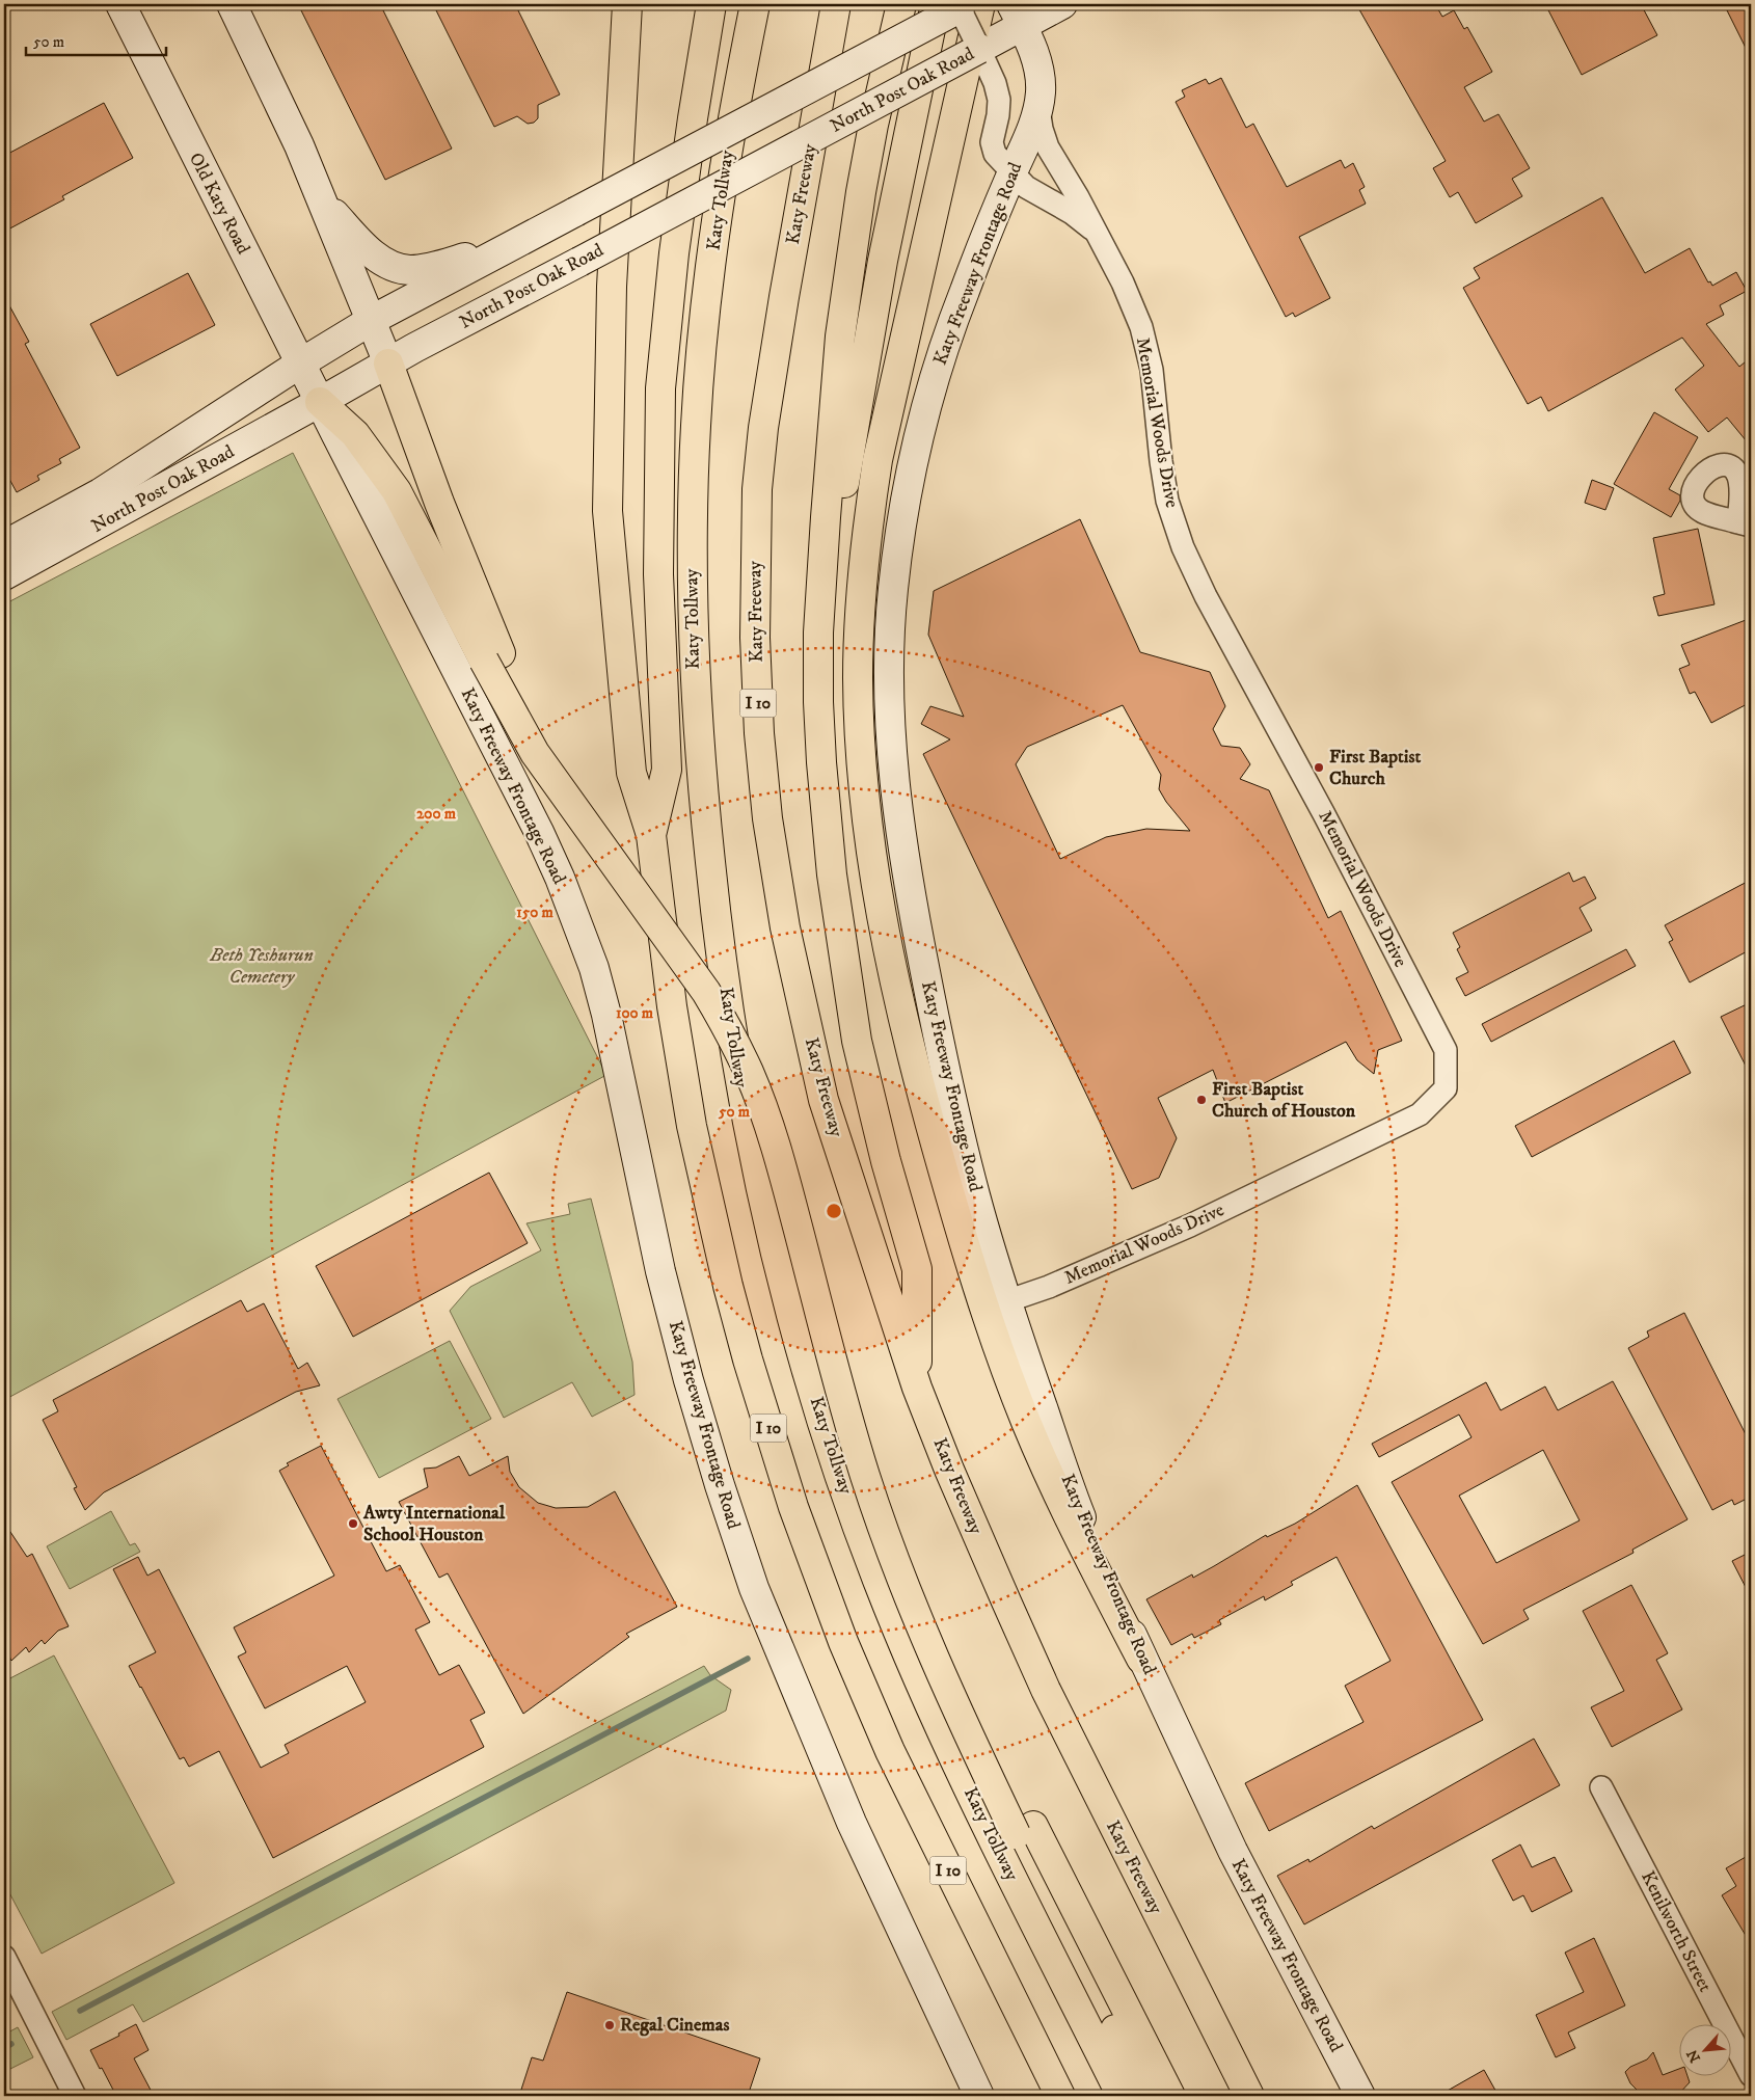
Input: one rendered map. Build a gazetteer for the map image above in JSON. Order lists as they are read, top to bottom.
{
  "streets": {
    "highway": ["Katy Freeway", "Katy Tollway", "I 10"],
    "main road": ["North Post Oak Road", "Old Katy Road", "Katy Freeway Frontage Road"],
    "street": ["Memorial Woods Drive", "Kenilworth Street"]
  },
  "crossings": [
    ["North Post Oak Road", "Old Katy Road"],
    ["North Post Oak Road", "Katy Freeway Frontage Road"],
    ["North Post Oak Road", "Memorial Woods Drive"],
    ["Old Katy Road", "Katy Freeway Frontage Road"],
    ["Katy Freeway Frontage Road", "Memorial Woods Drive"]
  ],
  "parks": ["Beth Yeshurun Cemetery"],
  "places": [
    "First Baptist Church",
    "First Baptist Church of Houston",
    "Awty International School Houston",
    "Regal Cinemas"
  ],
  "scale_bar": "50 m",
  "north": "bottom left",
  "rings": [
    "200 m",
    "150 m",
    "100 m",
    "50 m"
  ]
}
